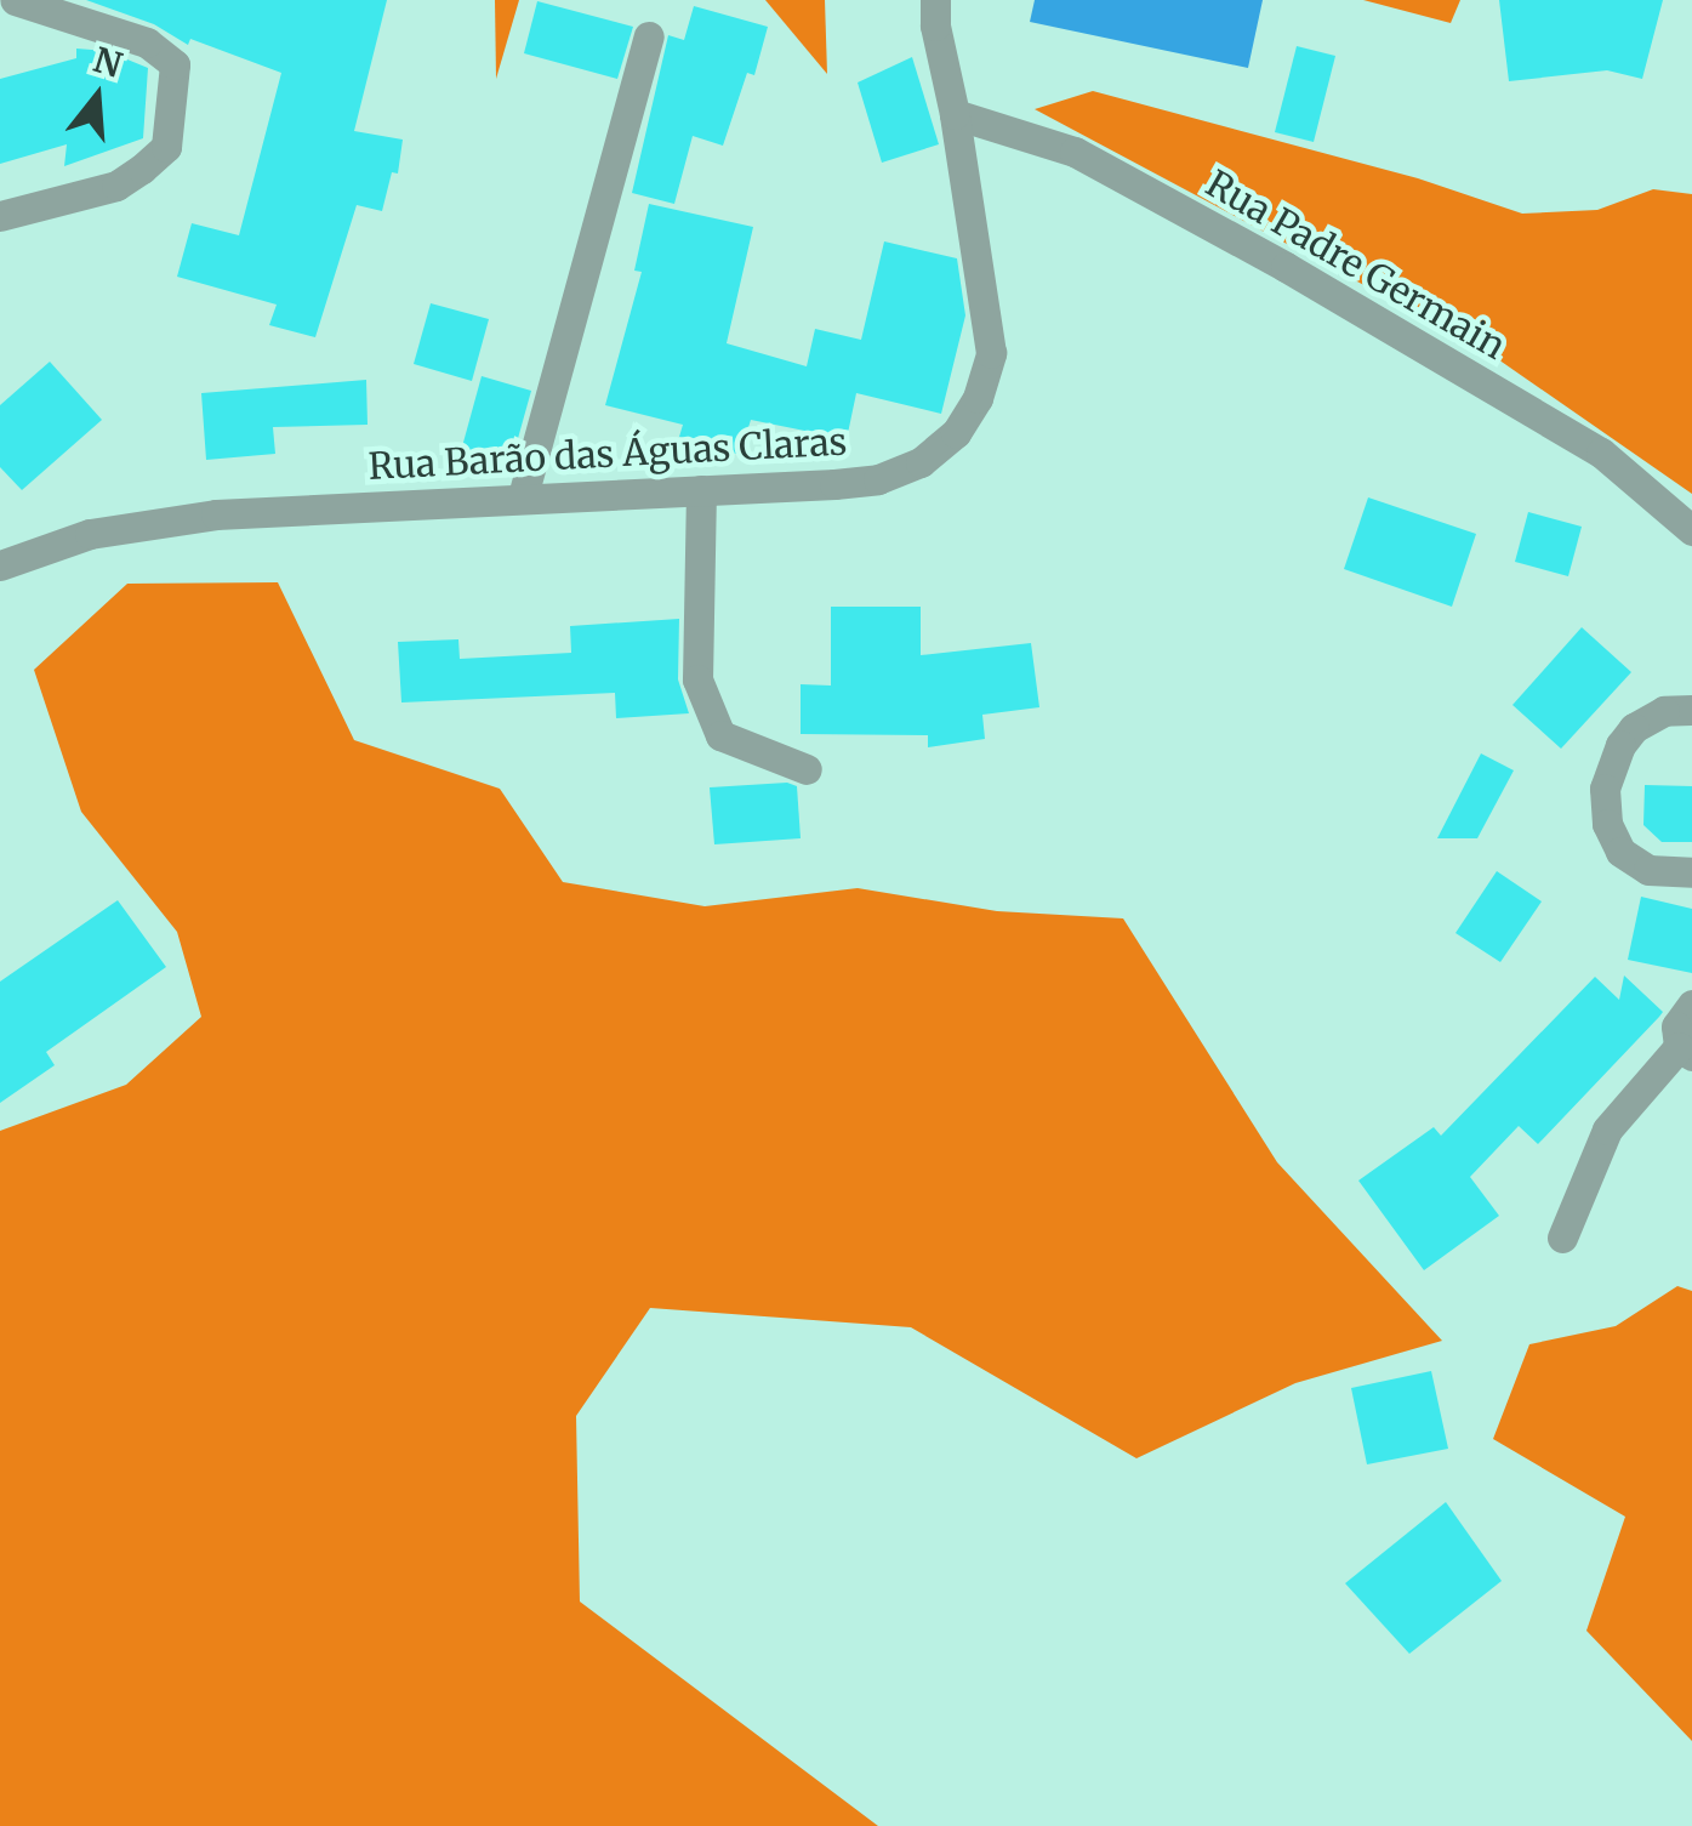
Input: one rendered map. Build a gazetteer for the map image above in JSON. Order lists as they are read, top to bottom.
{
  "streets": {
    "street": ["Rua Padre Germain", "Rua Barão das Águas Claras"]
  },
  "crossings": [
    ["Rua Padre Germain", "Rua Barão das Águas Claras"]
  ],
  "north": "top"
}
